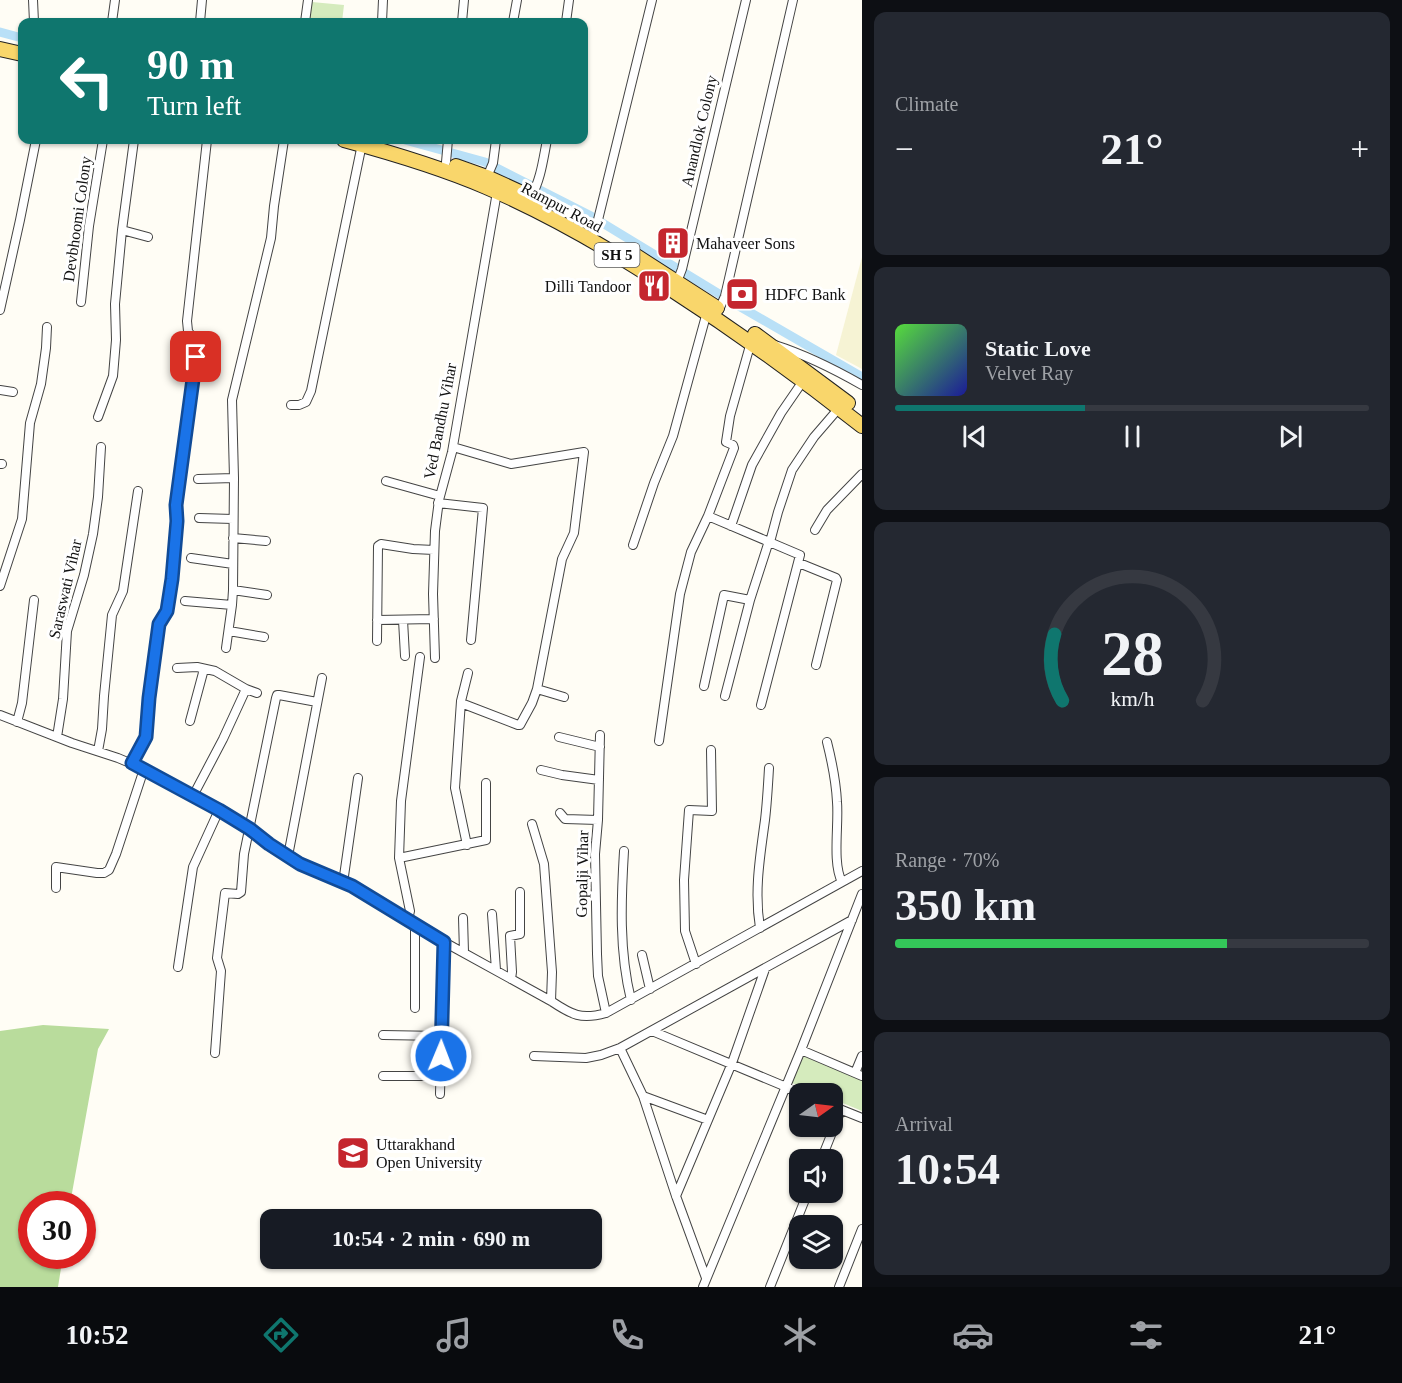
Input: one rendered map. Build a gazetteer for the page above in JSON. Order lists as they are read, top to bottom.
{
  "streets": {
    "main road": ["Rampur Road", "SH 5"],
    "street": [
      "Anandlok Colony",
      "Devbhoomi Colony",
      "Ved Bandhu Vihar",
      "Saraswati Vihar",
      "Gopalji Vihar"
    ]
  },
  "crossings": [
    ["Rampur Road", "Ved Bandhu Vihar"]
  ],
  "places": {
    "building": ["Mahaveer Sons"],
    "restaurant": ["Dilli Tandoor"],
    "bank": ["HDFC Bank"],
    "school or university": ["Uttarakhand Open University"]
  },
  "north": "right",
  "page": {
    "tile": [
      "Climate",
      ["Range · 70%", "350 km"],
      ["Arrival", "10:54"]
    ],
    "turn": ["90 m", "Turn left"],
    "heat": ["−", "21°", "+"],
    "song": ["Static Love", "Velvet Ray"],
    "limit": "30",
    "trip": "10:54 · 2 min · 690 m",
    "tabs": ["10:52", "21°"],
    "gauge": ["28", "km/h"]
  }
}
